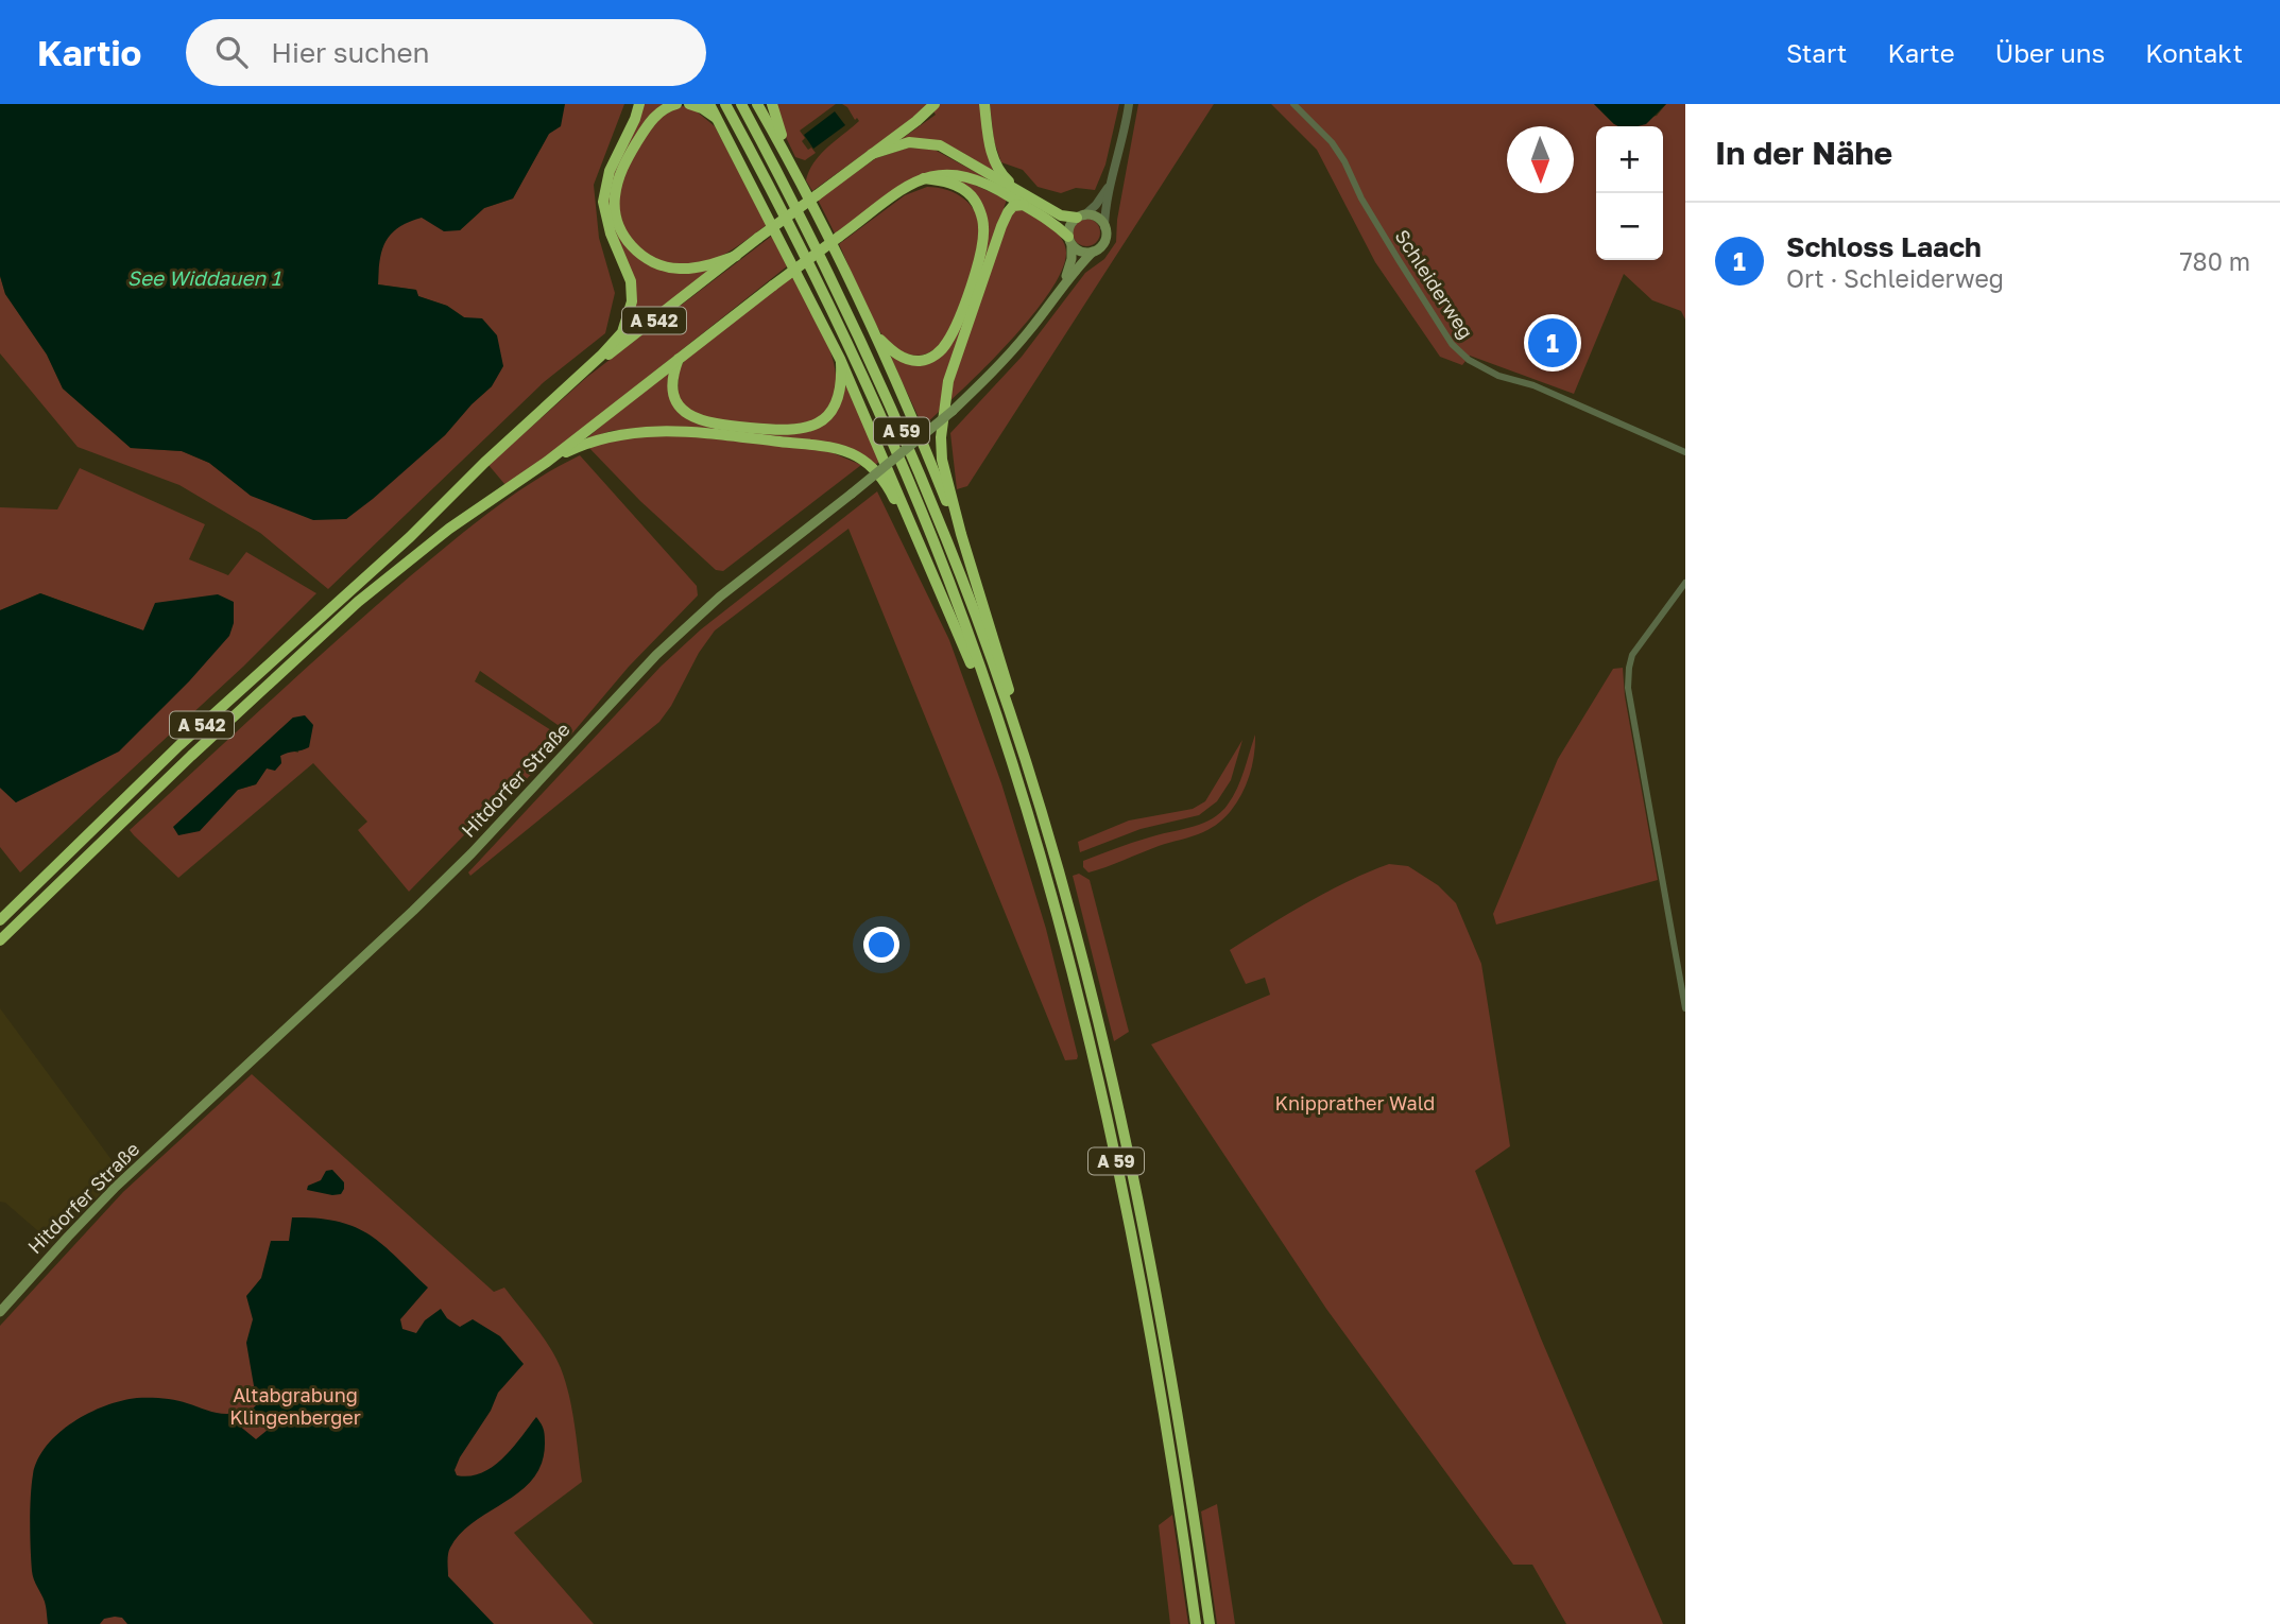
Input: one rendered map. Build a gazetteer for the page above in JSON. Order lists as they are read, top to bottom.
{
  "streets": {
    "highway": ["A 542", "A 59"],
    "main road": ["Hitdorfer Straße"],
    "street": ["Schleiderweg"]
  },
  "crossings": [
    ["A 542", "Hitdorfer Straße"]
  ],
  "water": ["See Widdauen 1"],
  "parks": ["Knipprather Wald", "Altabgrabung Klingenberger"],
  "north": "bottom",
  "page": {
    "header": "Kartio",
    "search": "Hier suchen",
    "nav": [
      "Start",
      "Karte",
      "Über uns",
      "Kontakt"
    ],
    "heading": "In der Nähe",
    "map_buttons": ["+", "−"],
    "list": [
      {
        "mark": "1",
        "name": "Schloss Laach",
        "note": "Ort · Schleiderweg",
        "value": "780 m"
      }
    ],
    "pins": "1"
  }
}
